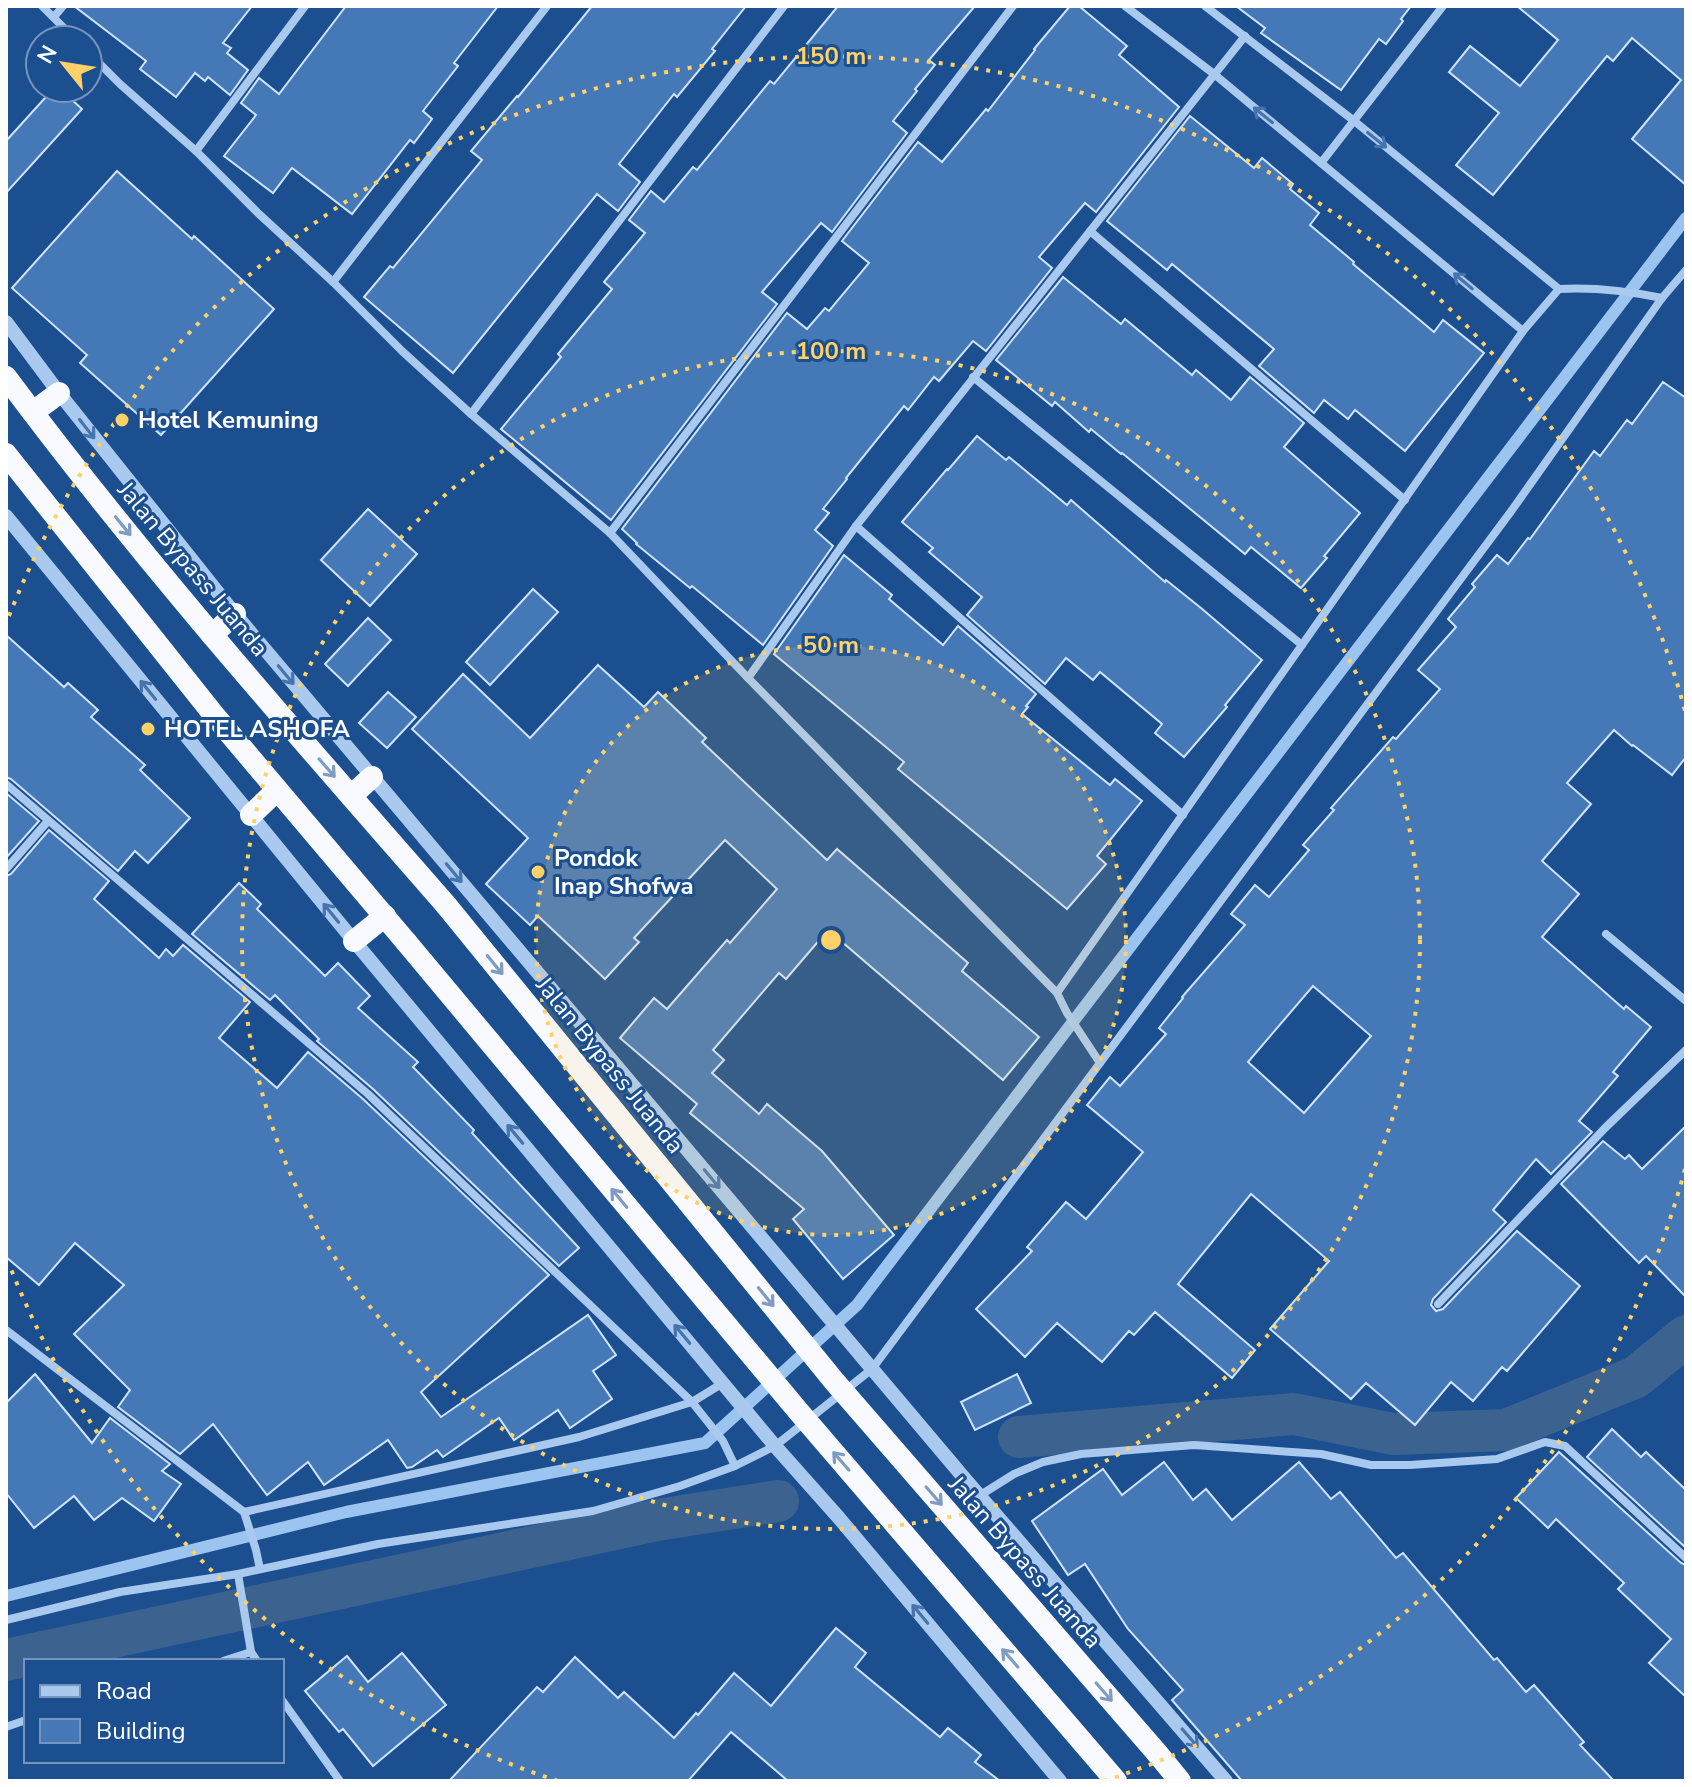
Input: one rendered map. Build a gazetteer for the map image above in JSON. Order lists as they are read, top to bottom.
{
  "streets": {
    "highway": ["Jalan Bypass Juanda"]
  },
  "places": ["Hotel Kemuning", "HOTEL ASHOFA", "Pondok Inap Shofwa"],
  "legend": ["Road", "Building"],
  "north": "top left",
  "rings": ["150 m", "100 m", "50 m"]
}
